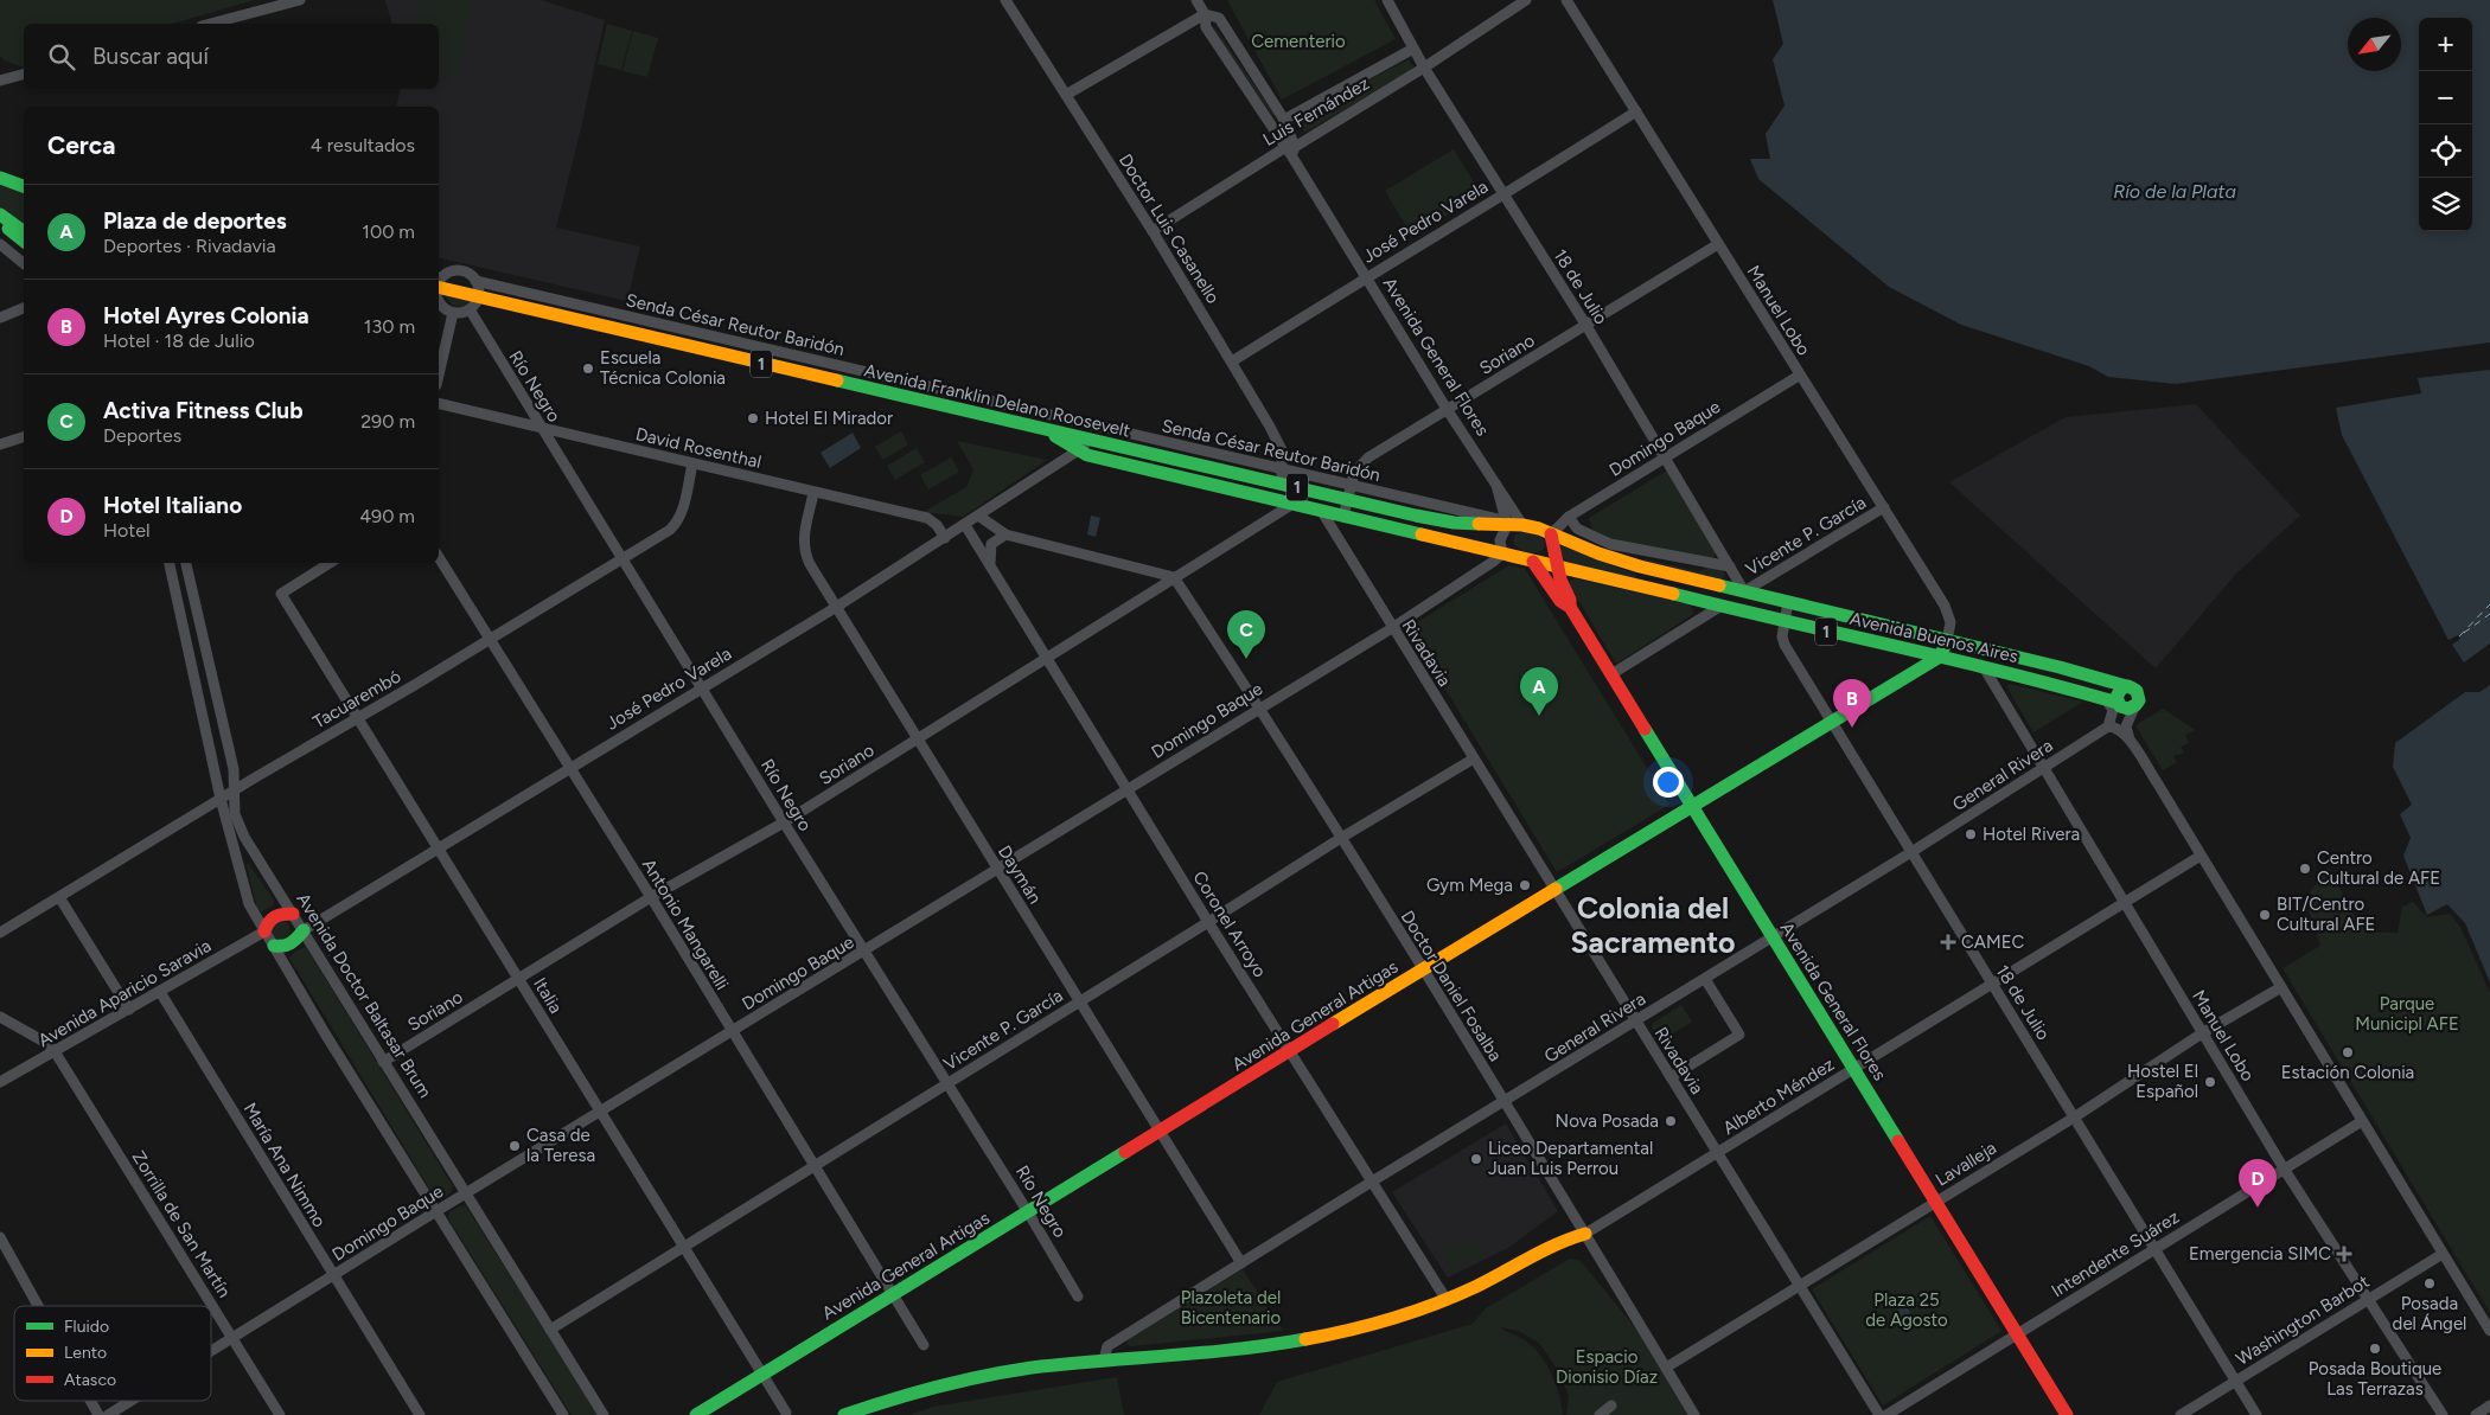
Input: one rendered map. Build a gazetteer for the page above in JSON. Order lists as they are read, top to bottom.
{
  "streets": {
    "street": [
      "Luis Fernández",
      "José Pedro Varela",
      "Doctor Luis Casanello",
      "18 de Julio",
      "Manuel Lobo",
      "Senda César Reutor Baridón",
      "Soriano",
      "Avenida General Flores",
      "1",
      "Río Negro",
      "Avenida Franklin Delano Roosevelt",
      "Domingo Baque",
      "David Rosenthal",
      "Vicente P. García",
      "Avenida Buenos Aires",
      "Rivadavia",
      "Tacuarembó",
      "General Rivera",
      "Daymán",
      "Antonio Mangarelli",
      "Coronel Arroyo",
      "Doctor Daniel Fosalba",
      "Avenida Aparicio Saravia",
      "Avenida Doctor Baltasar Brum",
      "Italia",
      "Avenida General Artigas",
      "Alberto Méndez",
      "Lavalleja",
      "María Ana Nimmo",
      "Zorrilla de San Martín",
      "Intendente Suárez",
      "Washington Barbot"
    ]
  },
  "crossings": [
    ["Luis Fernández", "Doctor Luis Casanello"],
    ["Luis Fernández", "18 de Julio"],
    ["Luis Fernández", "Avenida General Flores"],
    ["José Pedro Varela", "Doctor Luis Casanello"],
    ["José Pedro Varela", "18 de Julio"],
    ["José Pedro Varela", "Manuel Lobo"],
    ["José Pedro Varela", "Avenida General Flores"],
    ["José Pedro Varela", "1"],
    ["José Pedro Varela", "Río Negro"],
    ["José Pedro Varela", "Avenida Franklin Delano Roosevelt"],
    ["José Pedro Varela", "David Rosenthal"],
    ["José Pedro Varela", "Daymán"],
    ["José Pedro Varela", "Antonio Mangarelli"],
    ["José Pedro Varela", "Coronel Arroyo"],
    ["José Pedro Varela", "Avenida Aparicio Saravia"],
    ["José Pedro Varela", "Avenida Doctor Baltasar Brum"],
    ["José Pedro Varela", "Italia"],
    ["Doctor Luis Casanello", "Senda César Reutor Baridón"],
    ["Doctor Luis Casanello", "Avenida Franklin Delano Roosevelt"],
    ["18 de Julio", "Soriano"],
    ["18 de Julio", "Domingo Baque"],
    ["18 de Julio", "Vicente P. García"],
    ["18 de Julio", "Avenida Buenos Aires"],
    ["18 de Julio", "General Rivera"],
    ["18 de Julio", "Avenida General Artigas"],
    ["18 de Julio", "Alberto Méndez"],
    ["18 de Julio", "Lavalleja"],
    ["18 de Julio", "Intendente Suárez"],
    ["18 de Julio", "Washington Barbot"],
    ["Manuel Lobo", "Soriano"],
    ["Manuel Lobo", "Domingo Baque"],
    ["Manuel Lobo", "Vicente P. García"],
    ["Manuel Lobo", "Avenida Buenos Aires"],
    ["Manuel Lobo", "General Rivera"],
    ["Manuel Lobo", "Alberto Méndez"],
    ["Manuel Lobo", "Lavalleja"],
    ["Manuel Lobo", "Intendente Suárez"],
    ["Manuel Lobo", "Washington Barbot"],
    ["Senda César Reutor Baridón", "Soriano"],
    ["Senda César Reutor Baridón", "Avenida General Flores"],
    ["Senda César Reutor Baridón", "Avenida Franklin Delano Roosevelt"],
    ["Soriano", "Avenida General Flores"],
    ["Soriano", "Río Negro"],
    ["Soriano", "Avenida Franklin Delano Roosevelt"],
    ["Soriano", "Daymán"],
    ["Soriano", "Antonio Mangarelli"],
    ["Soriano", "Coronel Arroyo"],
    ["Soriano", "Doctor Daniel Fosalba"],
    ["Soriano", "Avenida Doctor Baltasar Brum"],
    ["Soriano", "Italia"],
    ["Avenida General Flores", "Avenida Franklin Delano Roosevelt"],
    ["Avenida General Flores", "Domingo Baque"],
    ["Avenida General Flores", "Avenida Buenos Aires"],
    ["Avenida General Flores", "General Rivera"],
    ["Avenida General Flores", "Avenida General Artigas"],
    ["Avenida General Flores", "Alberto Méndez"],
    ["Avenida General Flores", "Lavalleja"],
    ["Avenida General Flores", "Intendente Suárez"],
    ["1", "Avenida Franklin Delano Roosevelt"],
    ["Río Negro", "Domingo Baque"],
    ["Río Negro", "David Rosenthal"],
    ["Río Negro", "Vicente P. García"],
    ["Río Negro", "Tacuarembó"],
    ["Río Negro", "Avenida General Artigas"],
    ["Avenida Franklin Delano Roosevelt", "Domingo Baque"],
    ["Avenida Franklin Delano Roosevelt", "Avenida Buenos Aires"],
    ["Avenida Franklin Delano Roosevelt", "Rivadavia"],
    ["Domingo Baque", "Avenida Buenos Aires"],
    ["Domingo Baque", "Rivadavia"],
    ["Domingo Baque", "Daymán"],
    ["Domingo Baque", "Antonio Mangarelli"],
    ["Domingo Baque", "Coronel Arroyo"],
    ["Domingo Baque", "Doctor Daniel Fosalba"],
    ["Domingo Baque", "Avenida Doctor Baltasar Brum"],
    ["Domingo Baque", "Italia"],
    ["Domingo Baque", "María Ana Nimmo"],
    ["Domingo Baque", "Zorrilla de San Martín"],
    ["David Rosenthal", "Tacuarembó"],
    ["David Rosenthal", "Daymán"],
    ["Vicente P. García", "Avenida Buenos Aires"],
    ["Vicente P. García", "Rivadavia"],
    ["Vicente P. García", "Daymán"],
    ["Vicente P. García", "Antonio Mangarelli"],
    ["Vicente P. García", "Coronel Arroyo"],
    ["Vicente P. García", "Doctor Daniel Fosalba"],
    ["Vicente P. García", "Avenida Doctor Baltasar Brum"],
    ["Vicente P. García", "Italia"],
    ["Avenida Buenos Aires", "Avenida General Artigas"],
    ["Rivadavia", "General Rivera"],
    ["Rivadavia", "Avenida General Artigas"],
    ["Rivadavia", "Alberto Méndez"],
    ["Rivadavia", "Lavalleja"],
    ["Tacuarembó", "Antonio Mangarelli"],
    ["Tacuarembó", "Avenida Doctor Baltasar Brum"],
    ["Tacuarembó", "Italia"],
    ["General Rivera", "Daymán"],
    ["General Rivera", "Coronel Arroyo"],
    ["General Rivera", "Doctor Daniel Fosalba"],
    ["Daymán", "Avenida General Artigas"],
    ["Antonio Mangarelli", "Avenida General Artigas"],
    ["Coronel Arroyo", "Avenida General Artigas"],
    ["Doctor Daniel Fosalba", "Avenida General Artigas"],
    ["Doctor Daniel Fosalba", "Alberto Méndez"],
    ["Doctor Daniel Fosalba", "Lavalleja"],
    ["Avenida Aparicio Saravia", "Avenida Doctor Baltasar Brum"],
    ["Avenida Aparicio Saravia", "María Ana Nimmo"],
    ["Avenida Aparicio Saravia", "Zorrilla de San Martín"],
    ["Italia", "Avenida General Artigas"]
  ],
  "districts": ["Colonia del Sacramento"],
  "water": ["Río de la Plata"],
  "parks": [
    "Cementerio",
    "Parque Municipl AFE",
    "Plazoleta del Bicentenario",
    "Plaza 25 de Agosto",
    "Espacio Dionisio Díaz"
  ],
  "places": {
    "other": [
      "Escuela Técnica Colonia",
      "Hotel El Mirador",
      "Hotel Rivera",
      "Centro Cultural de AFE",
      "Gym Mega",
      "BIT/Centro Cultural AFE",
      "Estación Colonia",
      "Hostel El Español",
      "Nova Posada",
      "Casa de la Teresa",
      "Liceo Departamental Juan Luis Perrou",
      "Posada del Ángel",
      "Posada Boutique Las Terrazas"
    ],
    "health": ["CAMEC", "Emergencia SIMC"]
  },
  "legend": ["Fluido", "Lento", "Atasco"],
  "north": "bottom left",
  "page": {
    "map_buttons": ["+", "−"],
    "search": "Buscar aquí",
    "heading": ["Cerca", "4 resultados"],
    "list": [
      {
        "mark": "A",
        "name": "Plaza de deportes",
        "note": "Deportes · Rivadavia",
        "value": "100 m"
      },
      {
        "mark": "B",
        "name": "Hotel Ayres Colonia",
        "note": "Hotel · 18 de Julio",
        "value": "130 m"
      },
      {
        "mark": "C",
        "name": "Activa Fitness Club",
        "note": "Deportes",
        "value": "290 m"
      },
      {
        "mark": "D",
        "name": "Hotel Italiano",
        "note": "Hotel",
        "value": "490 m"
      }
    ],
    "pins": [
      "C",
      "A",
      "B",
      "D"
    ]
  }
}
